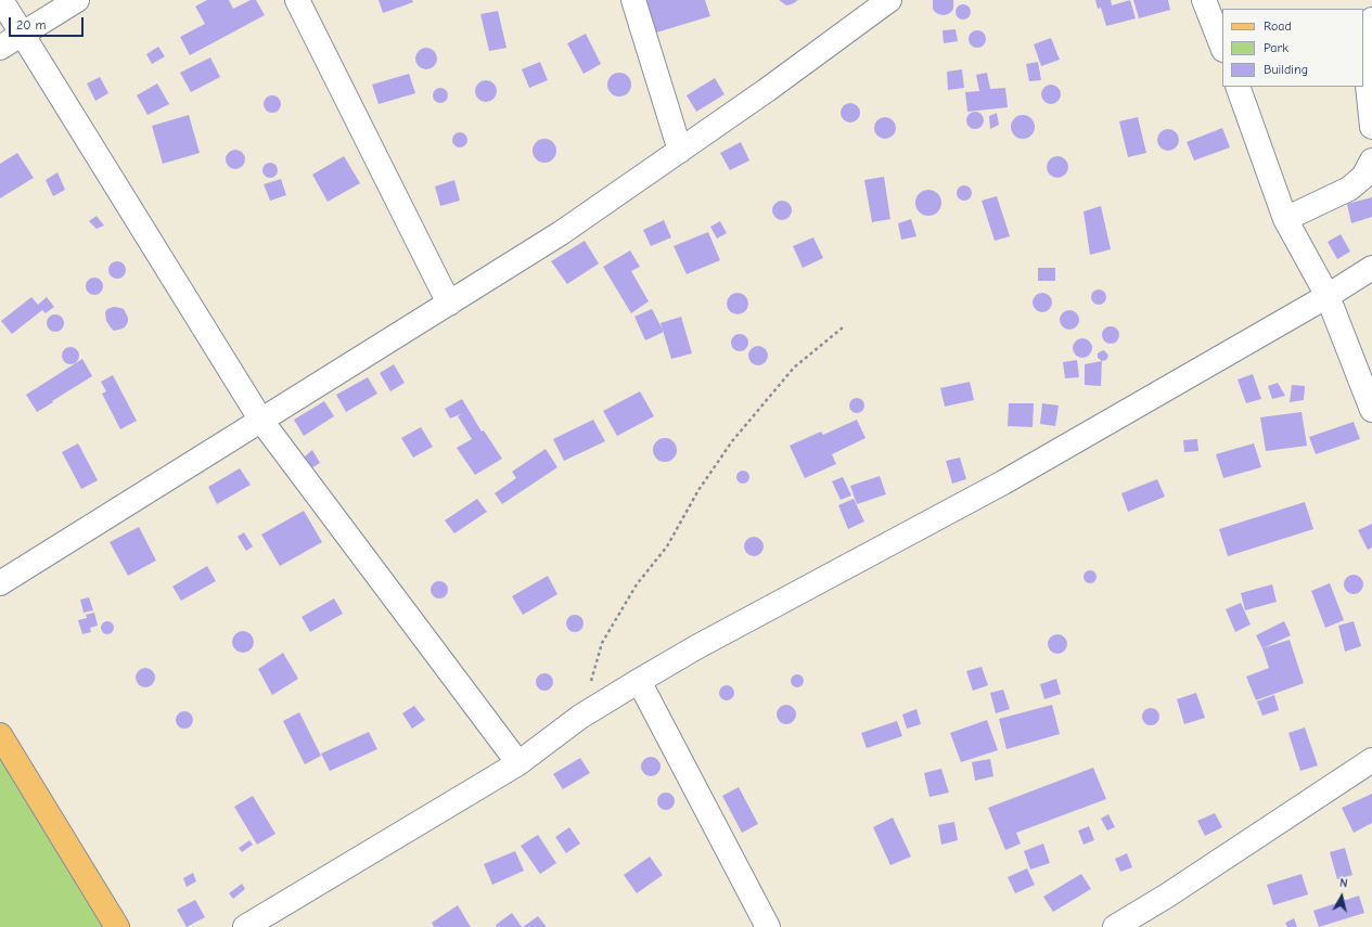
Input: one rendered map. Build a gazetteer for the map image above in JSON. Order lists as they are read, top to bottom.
{
  "legend": ["Road", "Park", "Building"],
  "scale_bar": "20 m",
  "north": "top"
}
